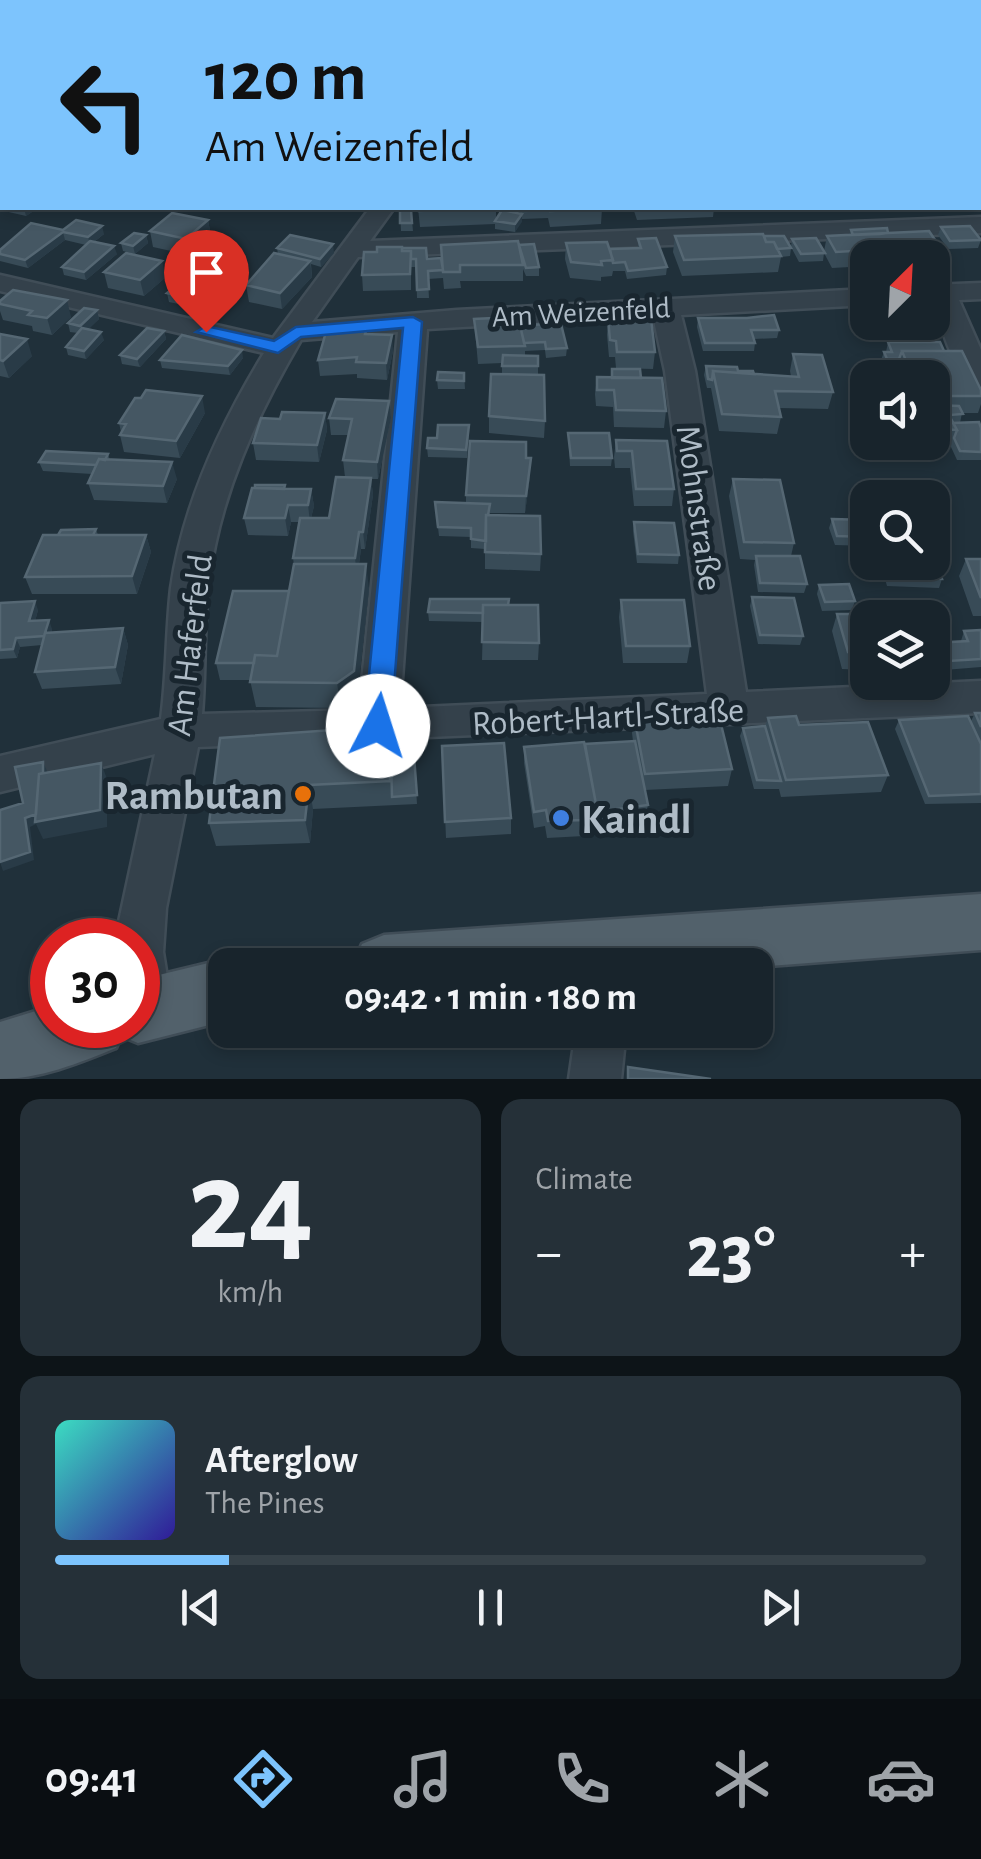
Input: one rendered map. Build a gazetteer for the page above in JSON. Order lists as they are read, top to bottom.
{
  "streets": {
    "street": [
      "Am Weizenfeld",
      "Mohnstraße",
      "Am Haferfeld",
      "Robert-Hartl-Straße"
    ]
  },
  "crossings": [
    ["Am Weizenfeld", "Mohnstraße"],
    ["Am Weizenfeld", "Am Haferfeld"],
    ["Mohnstraße", "Robert-Hartl-Straße"],
    ["Am Haferfeld", "Robert-Hartl-Straße"]
  ],
  "places": ["Rambutan", "Kaindl"],
  "north": "top right",
  "page": {
    "turn": ["120 m", "Am Weizenfeld"],
    "limit": "30",
    "trip": "09:42 · 1 min · 180 m",
    "tile": [
      ["24", "km/h"],
      "Climate"
    ],
    "heat": ["−", "23°", "+"],
    "song": ["Afterglow", "The Pines"],
    "tabs": "09:41"
  }
}
